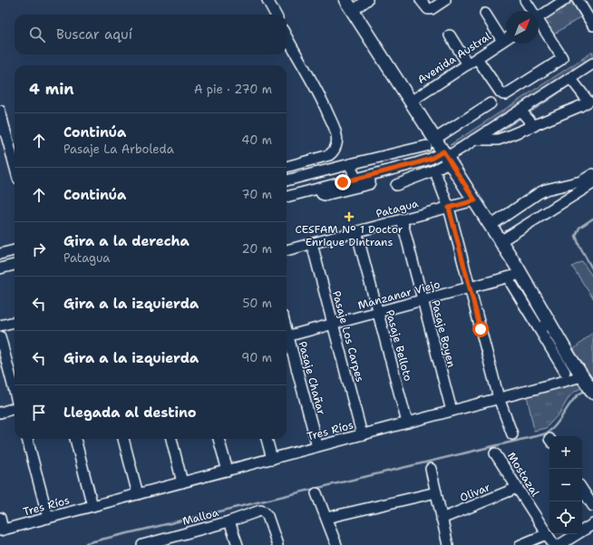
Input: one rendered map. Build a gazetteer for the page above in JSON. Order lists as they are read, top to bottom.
{
  "streets": {
    "street": [
      "Avenida Austral",
      "Patagua",
      "Manzanar Viejo",
      "Pasaje Boyen",
      "Pasaje Los Carpes",
      "Pasaje Belloto",
      "Pasaje Chañar",
      "Tres Ríos",
      "Mostazal",
      "Olivar",
      "Malloa"
    ]
  },
  "crossings": [
    ["Patagua", "Pasaje Boyen"],
    ["Patagua", "Pasaje Los Carpes"],
    ["Patagua", "Pasaje Belloto"],
    ["Manzanar Viejo", "Pasaje Boyen"],
    ["Manzanar Viejo", "Pasaje Los Carpes"],
    ["Manzanar Viejo", "Pasaje Belloto"],
    ["Pasaje Boyen", "Tres Ríos"],
    ["Pasaje Los Carpes", "Tres Ríos"],
    ["Pasaje Belloto", "Tres Ríos"],
    ["Pasaje Chañar", "Tres Ríos"],
    ["Mostazal", "Olivar"]
  ],
  "places": {
    "health": ["CESFAM N° 1 Doctor Enrique Dintrans"]
  },
  "north": "top right",
  "page": {
    "search": "Buscar aquí",
    "heading": ["4 min", "A pie · 270 m"],
    "list": [
      ["Continúa", "Pasaje La Arboleda", "40 m"],
      ["Continúa", "70 m"],
      ["Gira a la derecha", "Patagua", "20 m"],
      ["Gira a la izquierda", "50 m"],
      ["Gira a la izquierda", "90 m"],
      "Llegada al destino"
    ],
    "map_buttons": ["+", "−"]
  }
}
